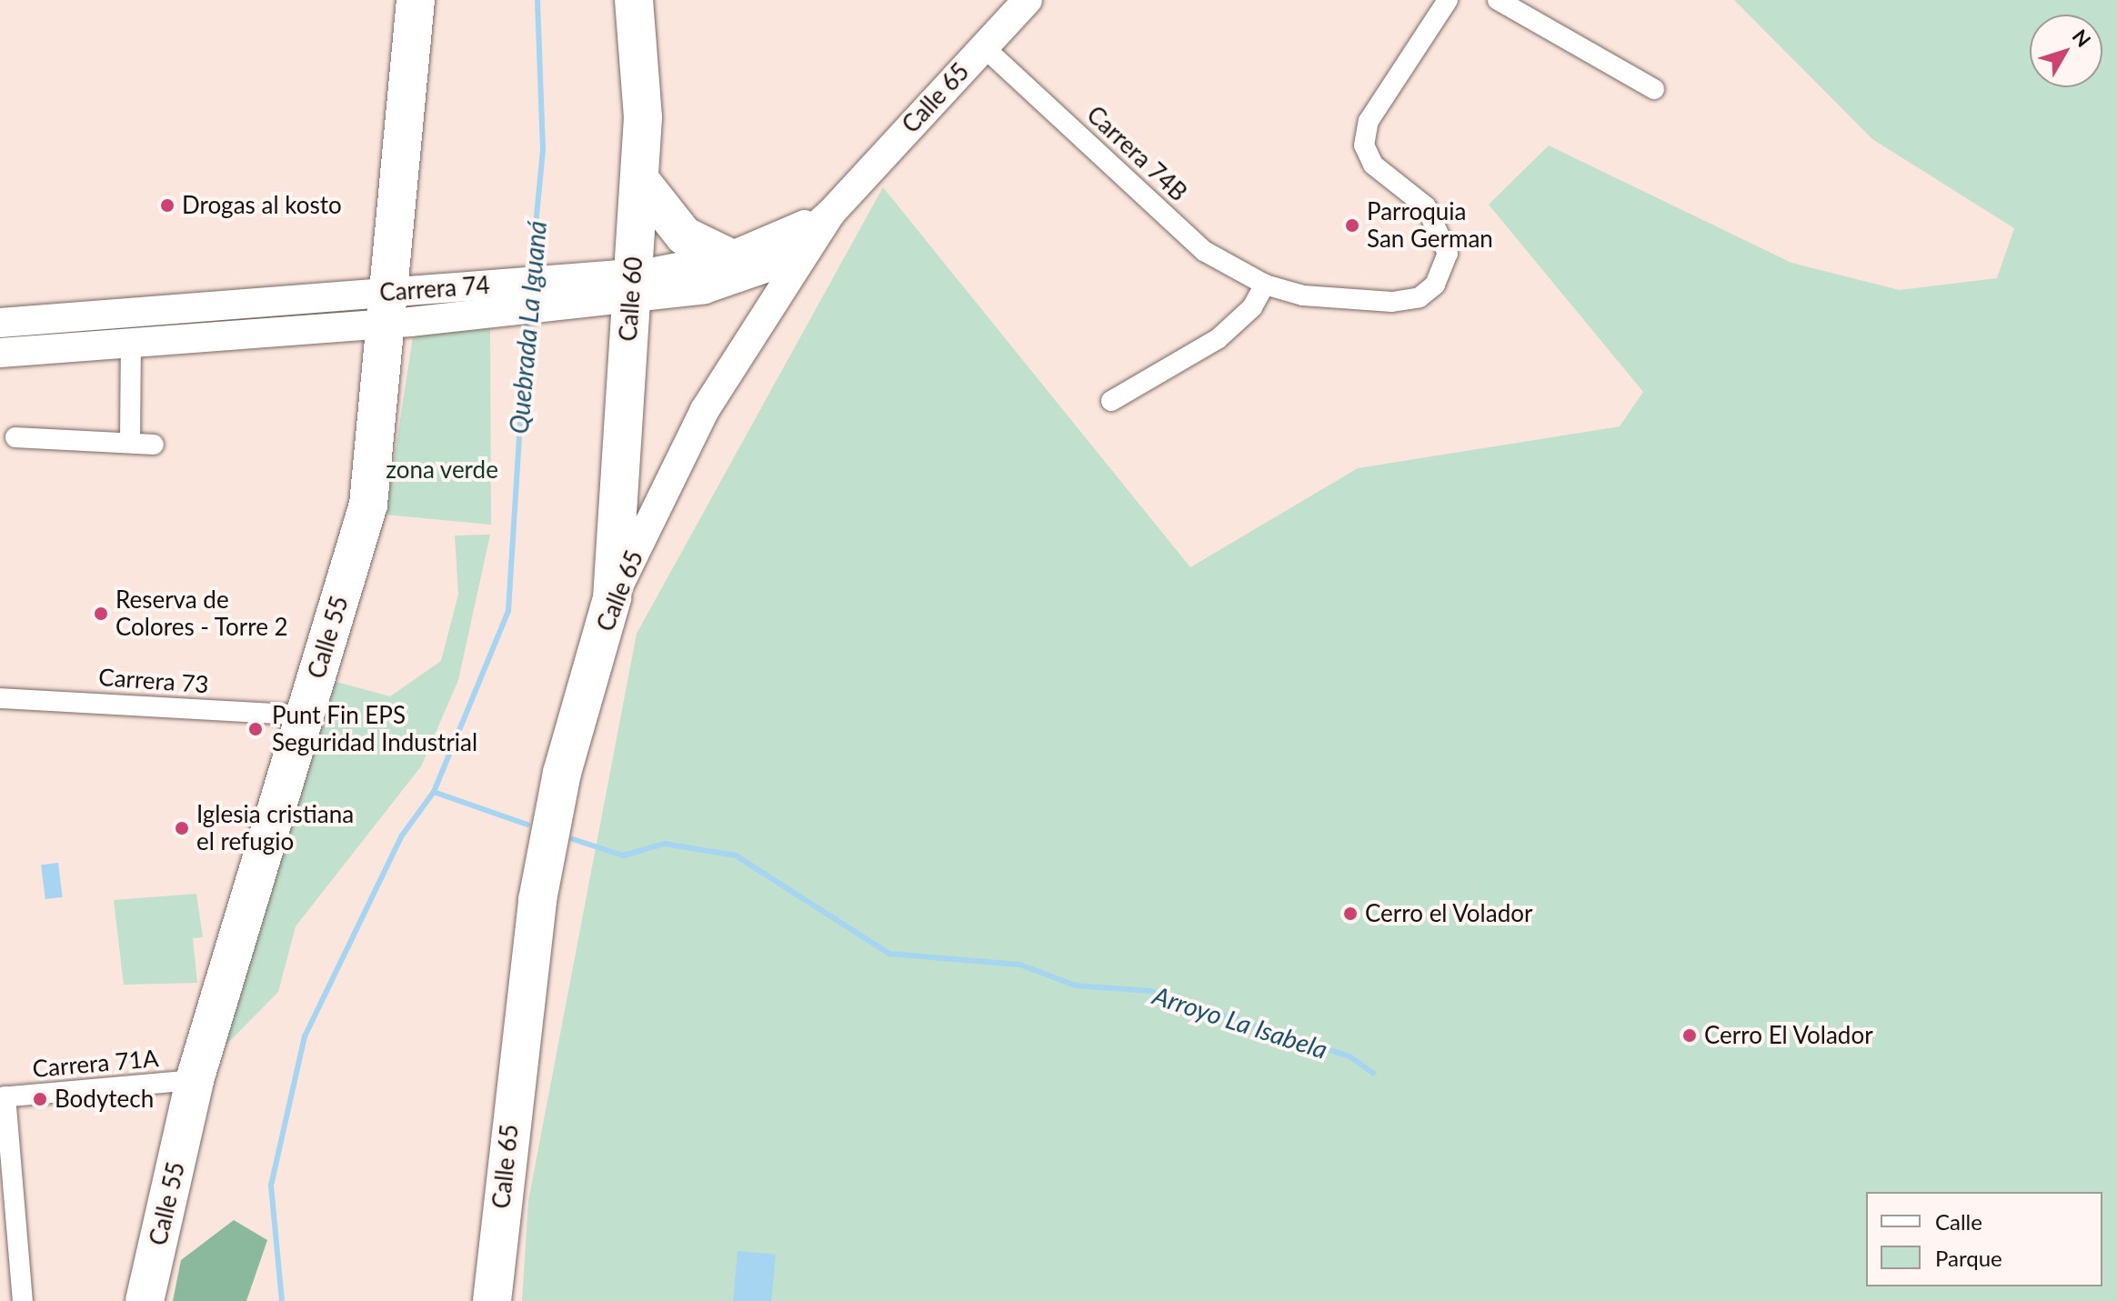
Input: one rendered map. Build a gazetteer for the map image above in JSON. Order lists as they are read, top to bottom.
{
  "streets": {
    "highway": ["Calle 65", "Calle 60", "Calle 55"],
    "street": [
      "Carrera 74B",
      "Carrera 74",
      "Carrera 73",
      "Carrera 71A"
    ]
  },
  "crossings": [
    ["Calle 65", "Carrera 74B"],
    ["Calle 65", "Carrera 74"],
    ["Calle 65", "Calle 60"],
    ["Carrera 74", "Calle 60"],
    ["Carrera 74", "Calle 55"],
    ["Calle 55", "Carrera 73"],
    ["Calle 55", "Carrera 71A"]
  ],
  "water": ["Quebrada La Iguaná", "Arroyo La Isabela"],
  "parks": ["zona verde"],
  "places": [
    "Drogas al kosto",
    "Parroquia San German",
    "Reserva de Colores - Torre 2",
    "Punt Fin EPS Seguridad Industrial",
    "Iglesia cristiana el refugio",
    "Cerro el Volador",
    "Cerro El Volador",
    "Bodytech"
  ],
  "legend": ["Calle", "Parque"],
  "north": "top right"
}
